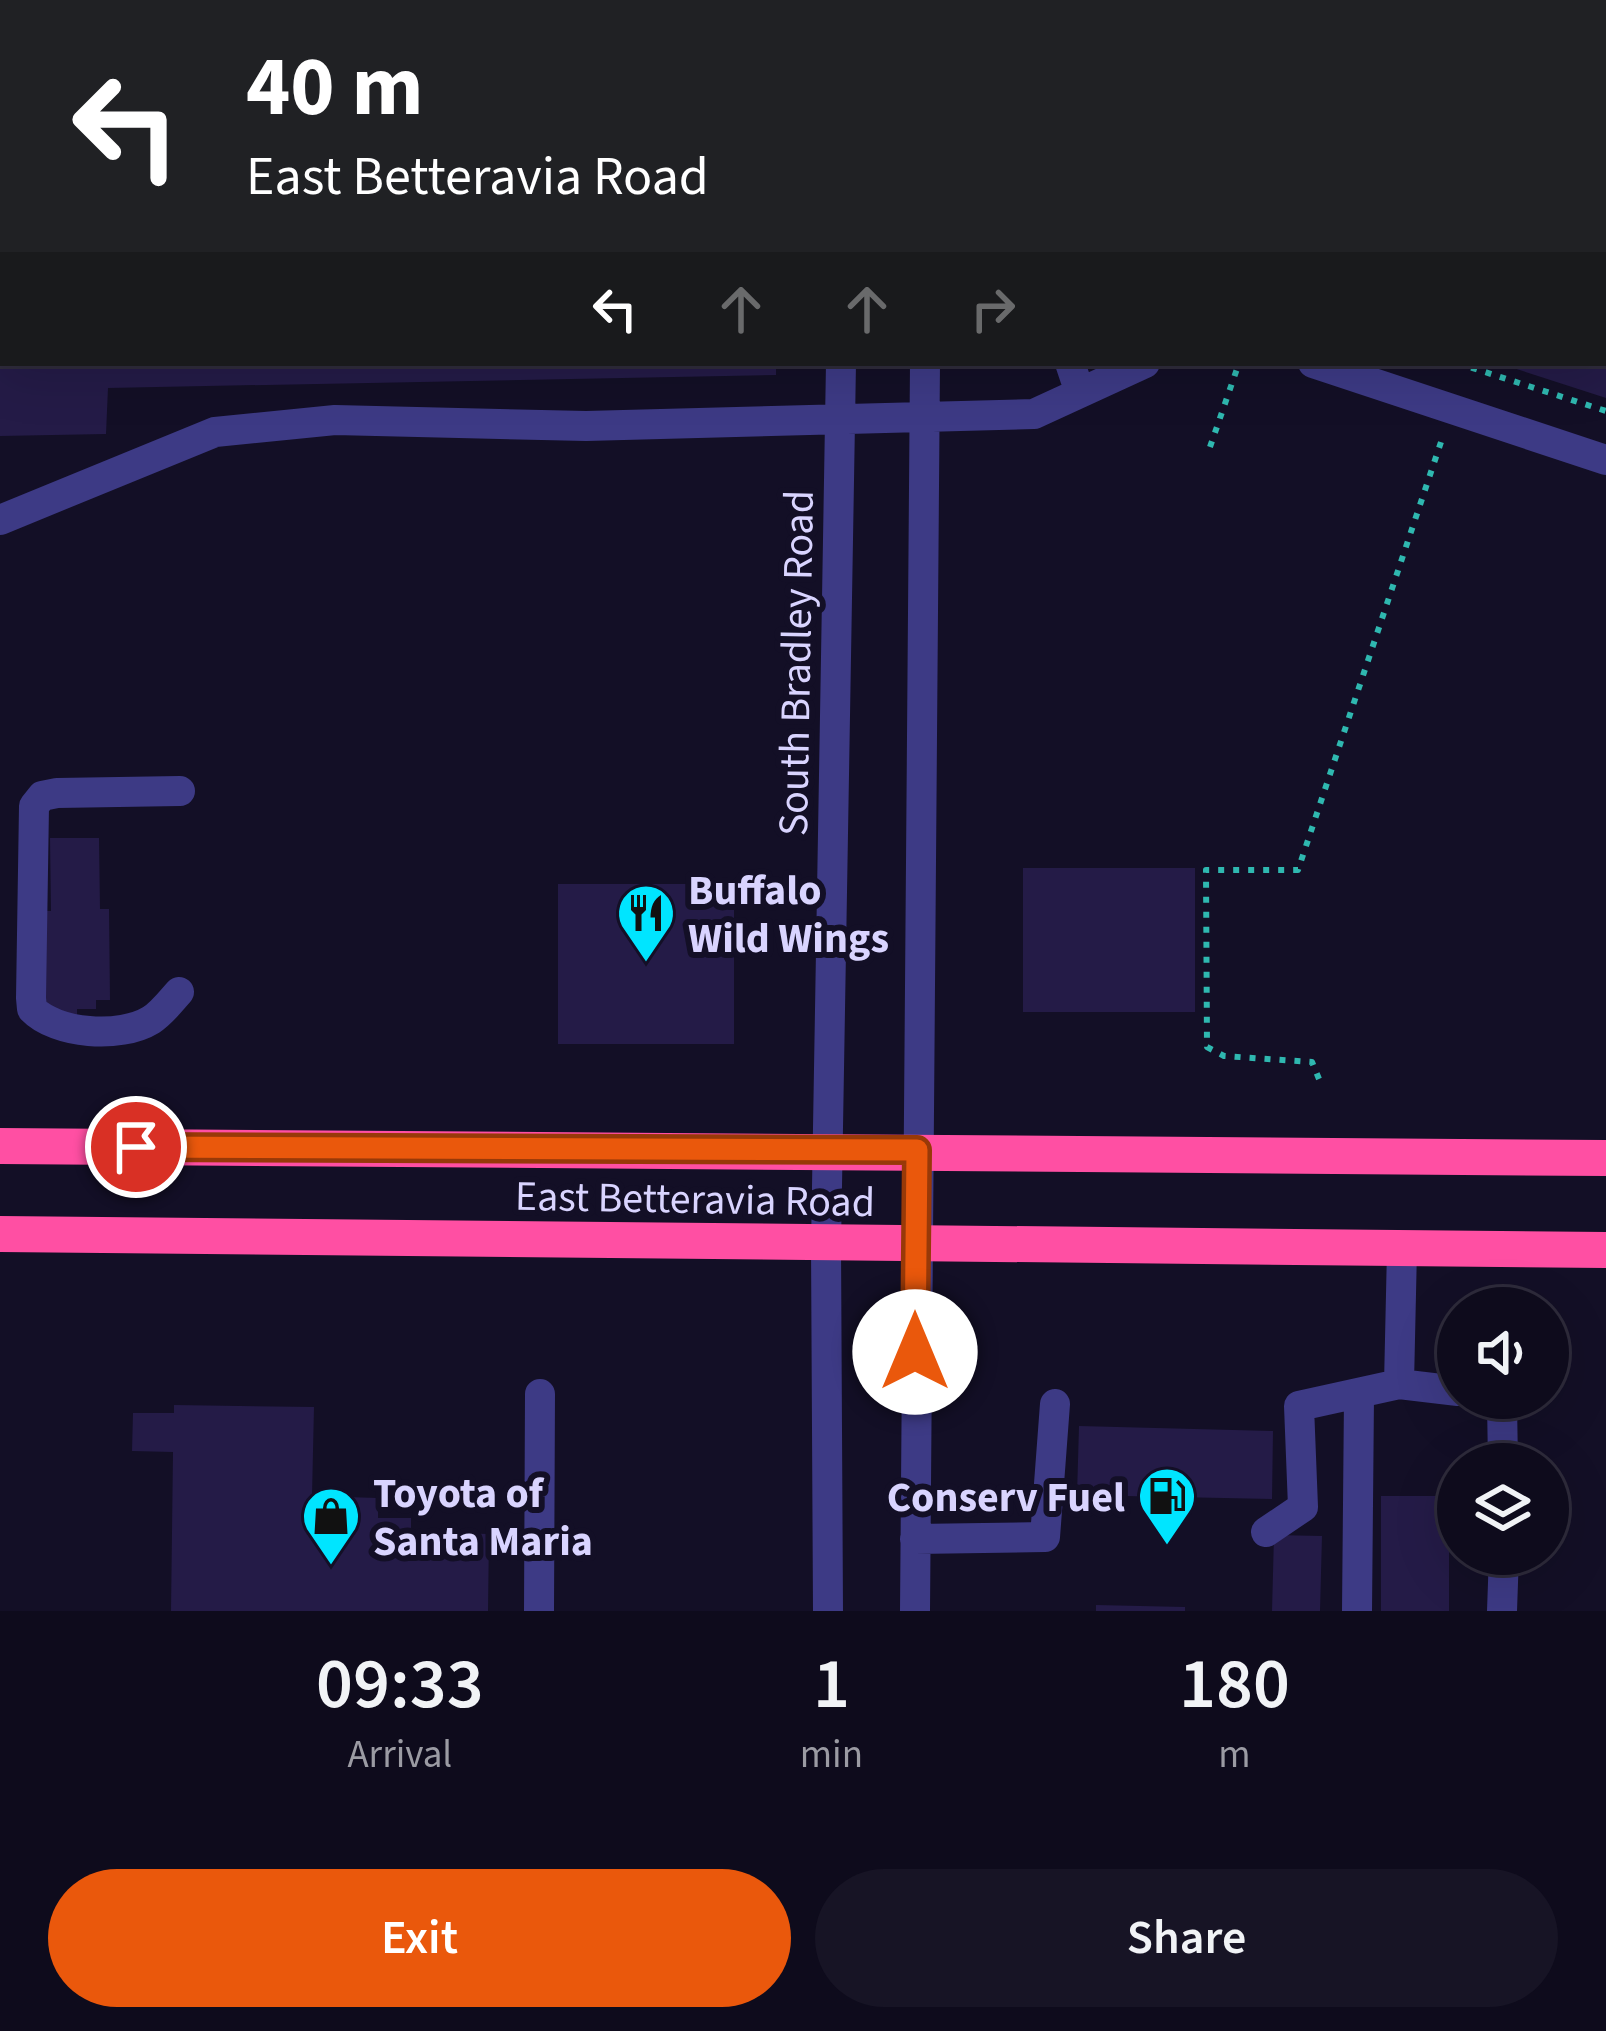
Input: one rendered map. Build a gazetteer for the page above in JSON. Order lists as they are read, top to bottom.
{
  "streets": {
    "highway": ["East Betteravia Road"],
    "street": ["South Bradley Road"]
  },
  "crossings": [
    ["South Bradley Road", "East Betteravia Road"]
  ],
  "places": {
    "restaurant": ["Buffalo Wild Wings"],
    "fuel station": ["Conserv Fuel"],
    "shop": ["Toyota of Santa Maria"]
  },
  "page": {
    "turn": ["40 m", "East Betteravia Road"],
    "eta": [
      "09:33",
      "Arrival",
      "1",
      "min",
      "180",
      "m"
    ],
    "buttons": ["Exit", "Share"]
  }
}
